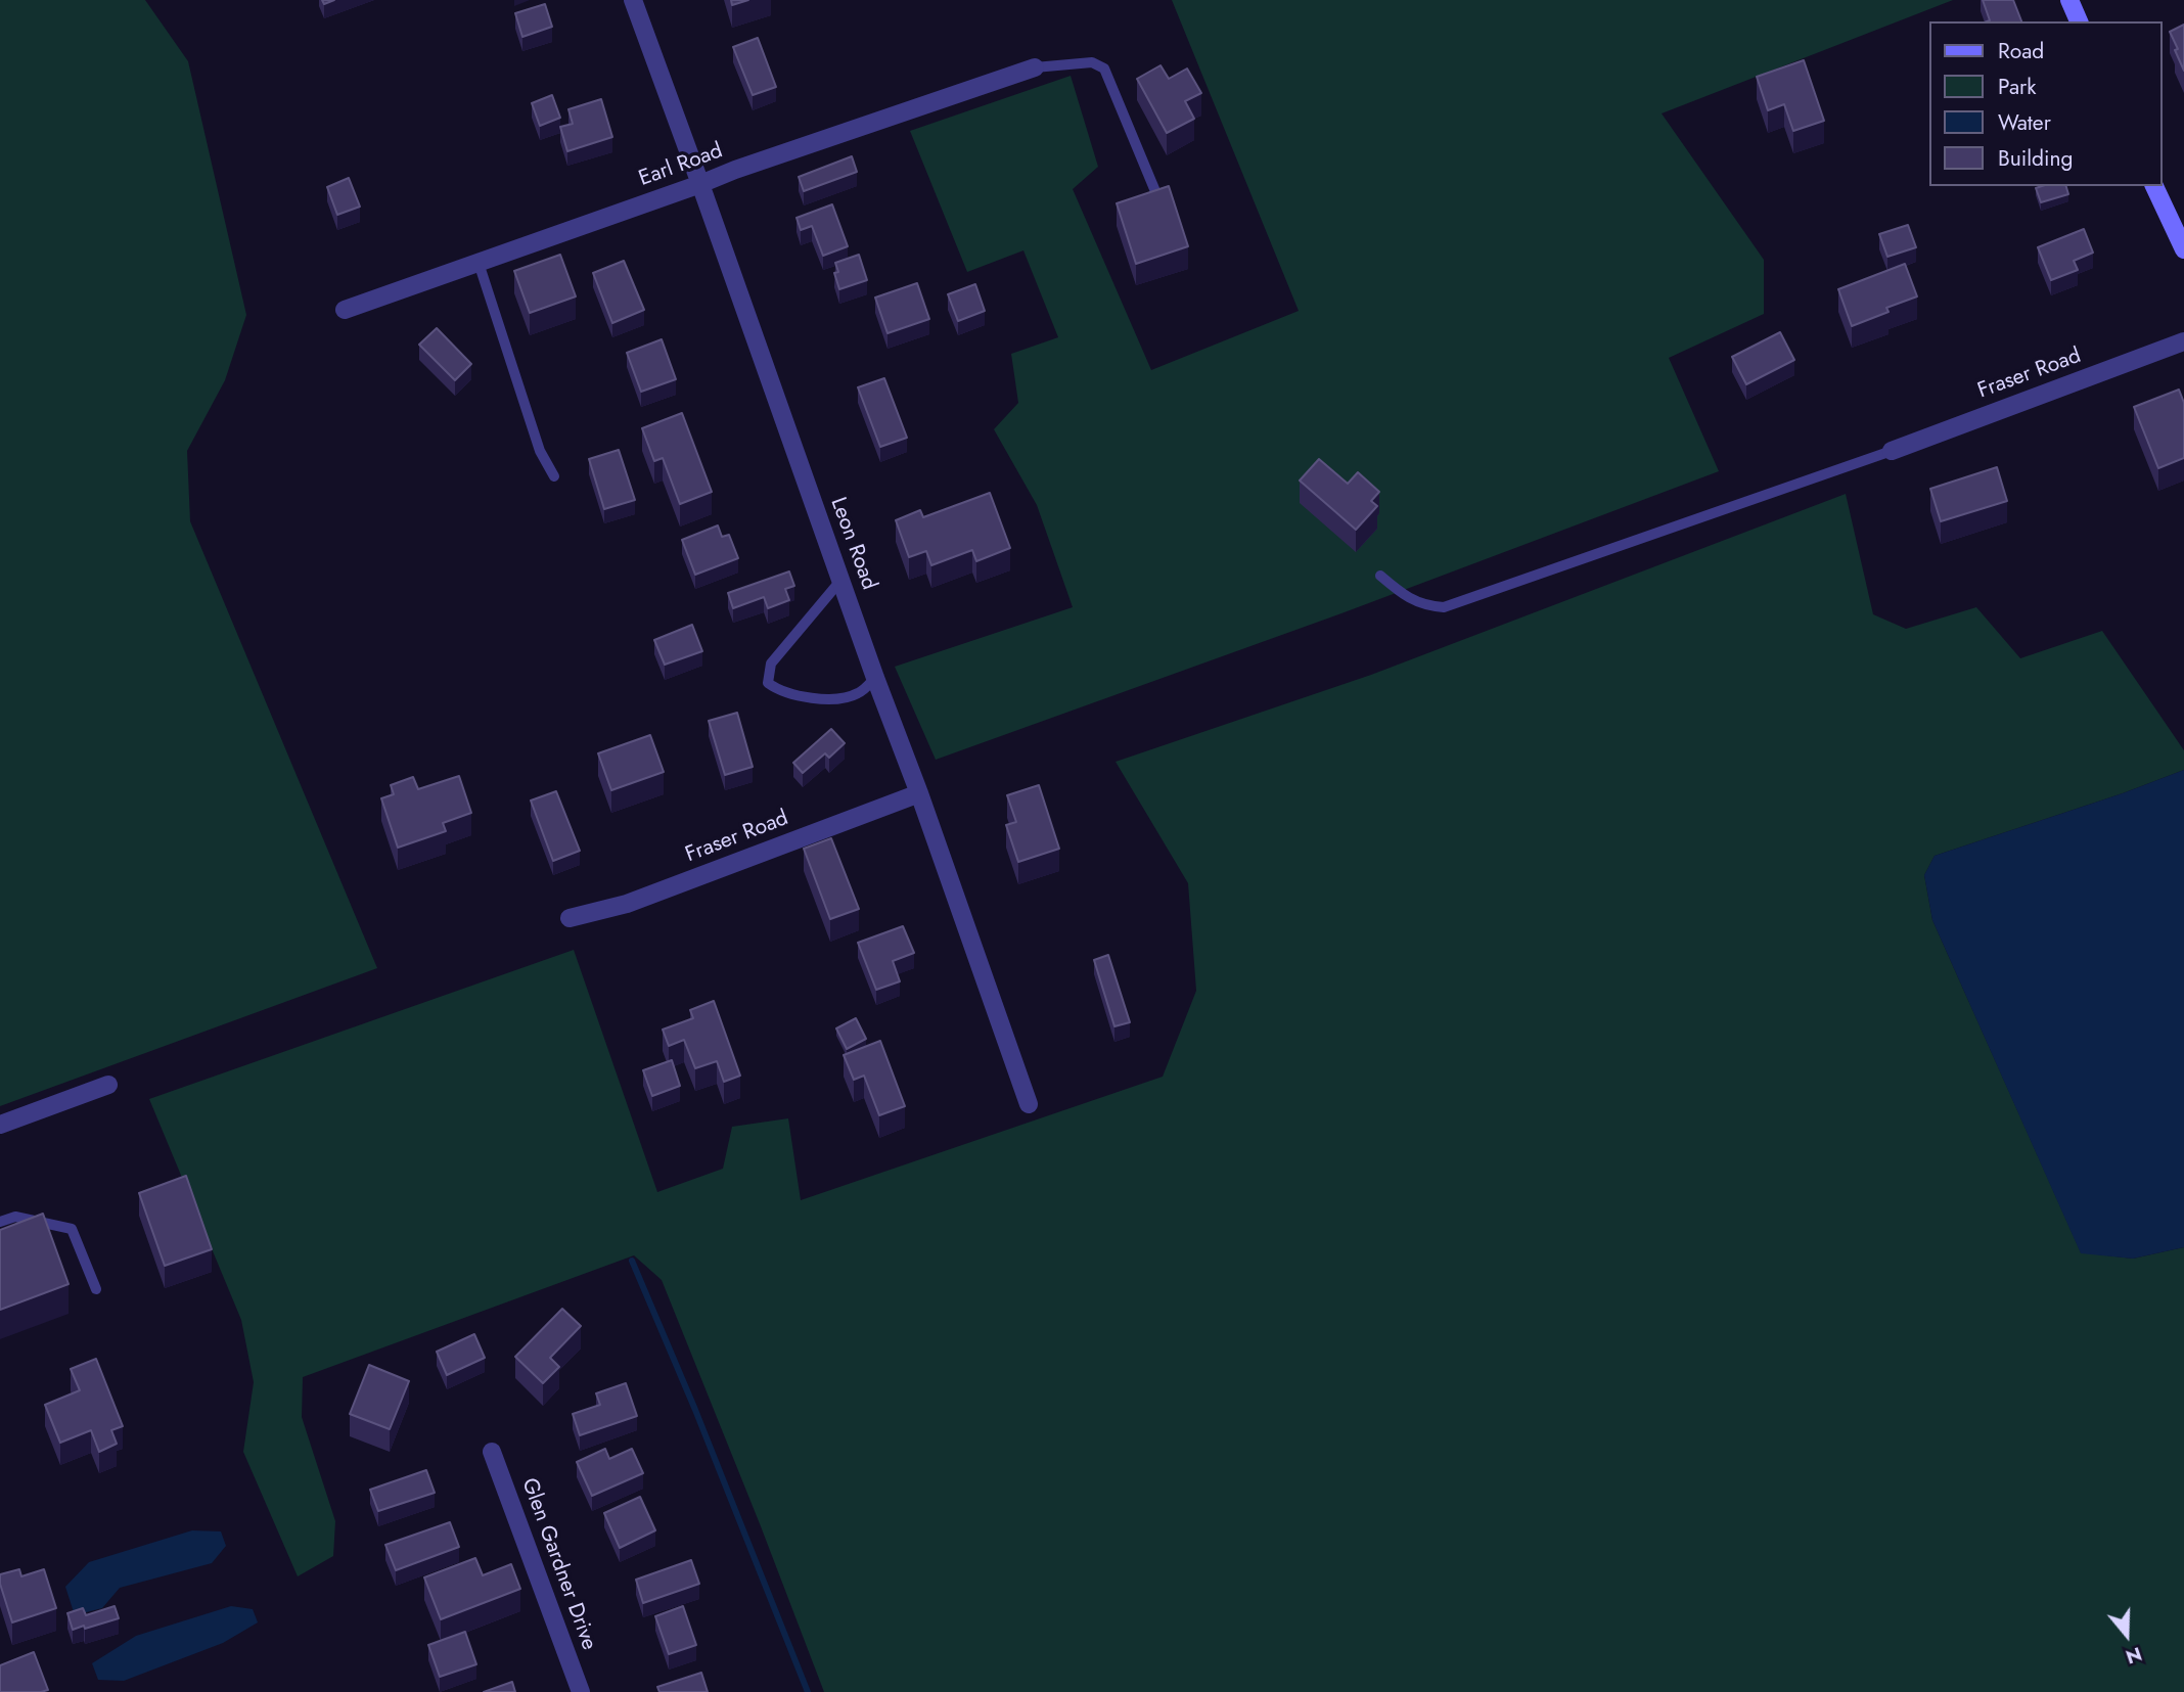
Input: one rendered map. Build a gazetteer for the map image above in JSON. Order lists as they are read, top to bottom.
{
  "streets": {
    "street": [
      "Earl Road",
      "Fraser Road",
      "Leon Road",
      "Glen Gardner Drive"
    ]
  },
  "crossings": [
    ["Earl Road", "Leon Road"],
    ["Fraser Road", "Leon Road"]
  ],
  "legend": [
    "Road",
    "Park",
    "Water",
    "Building"
  ],
  "north": "bottom"
}
